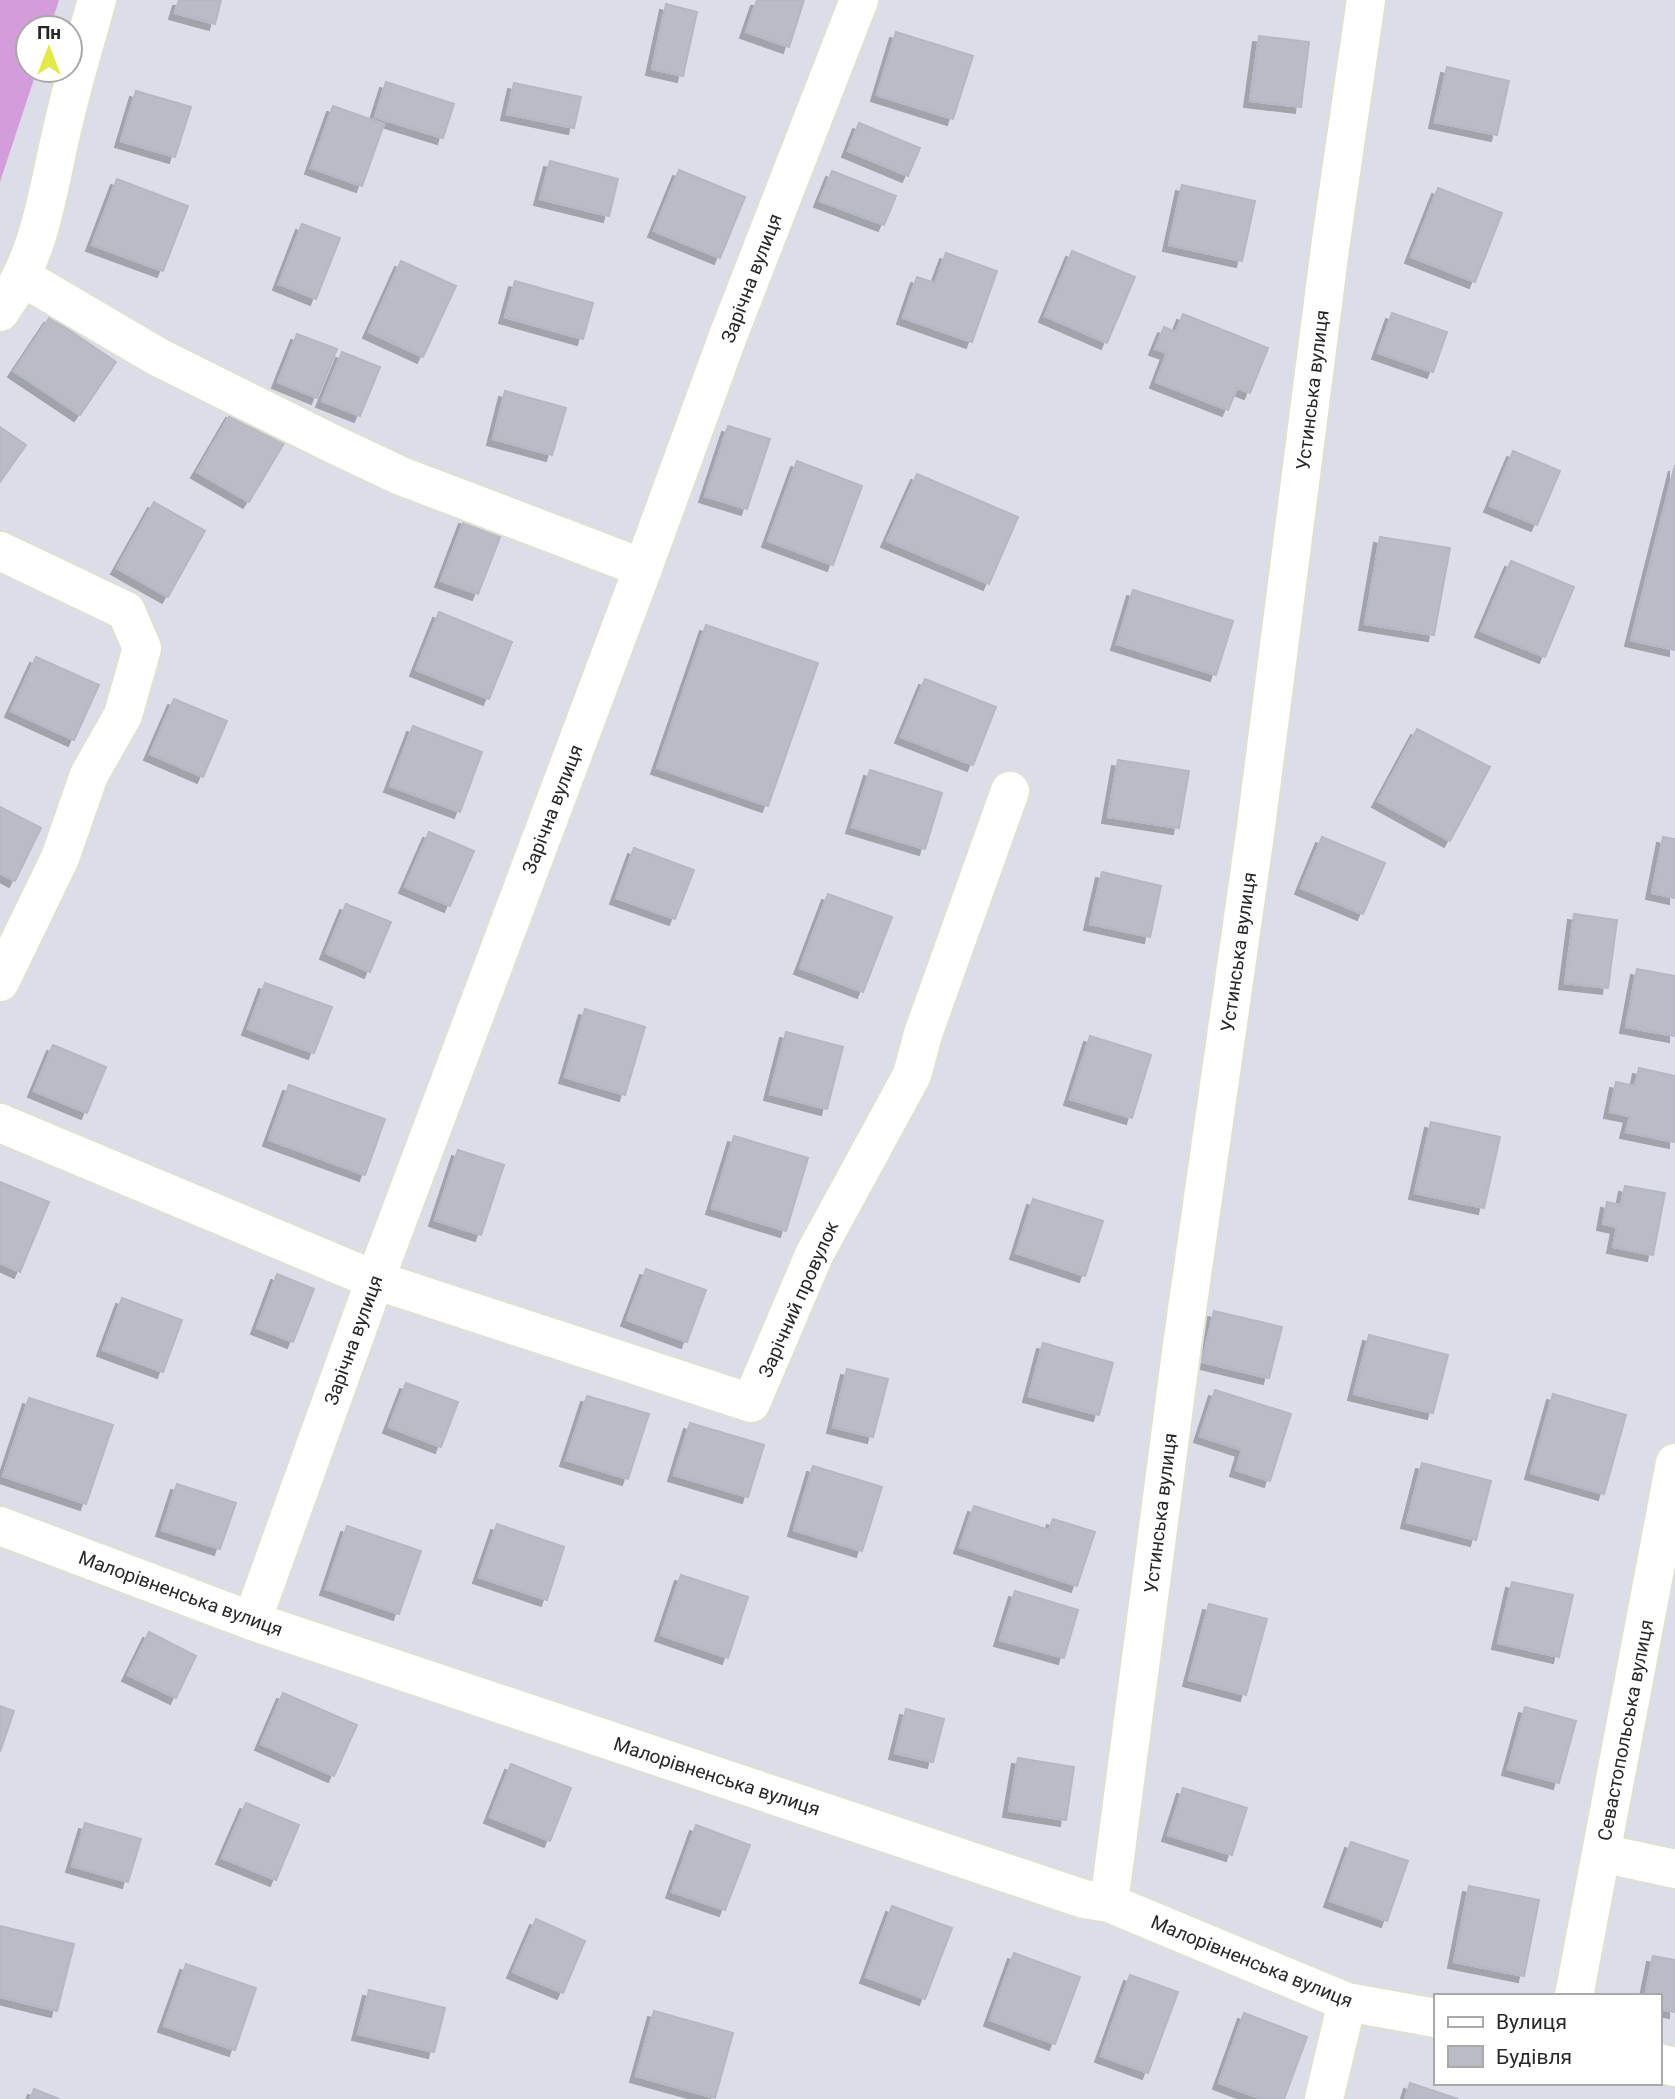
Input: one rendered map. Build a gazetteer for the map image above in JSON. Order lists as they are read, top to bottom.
{
  "streets": {
    "street": [
      "Зарічна вулиця",
      "Устинська вулиця",
      "Зарічний провулок",
      "Малорівненська вулиця",
      "Севастопольська вулиця"
    ]
  },
  "crossings": [
    ["Зарічна вулиця", "Зарічний провулок"],
    ["Зарічна вулиця", "Малорівненська вулиця"],
    ["Устинська вулиця", "Малорівненська вулиця"]
  ],
  "legend": ["Вулиця", "Будівля"],
  "north": "top"
}
